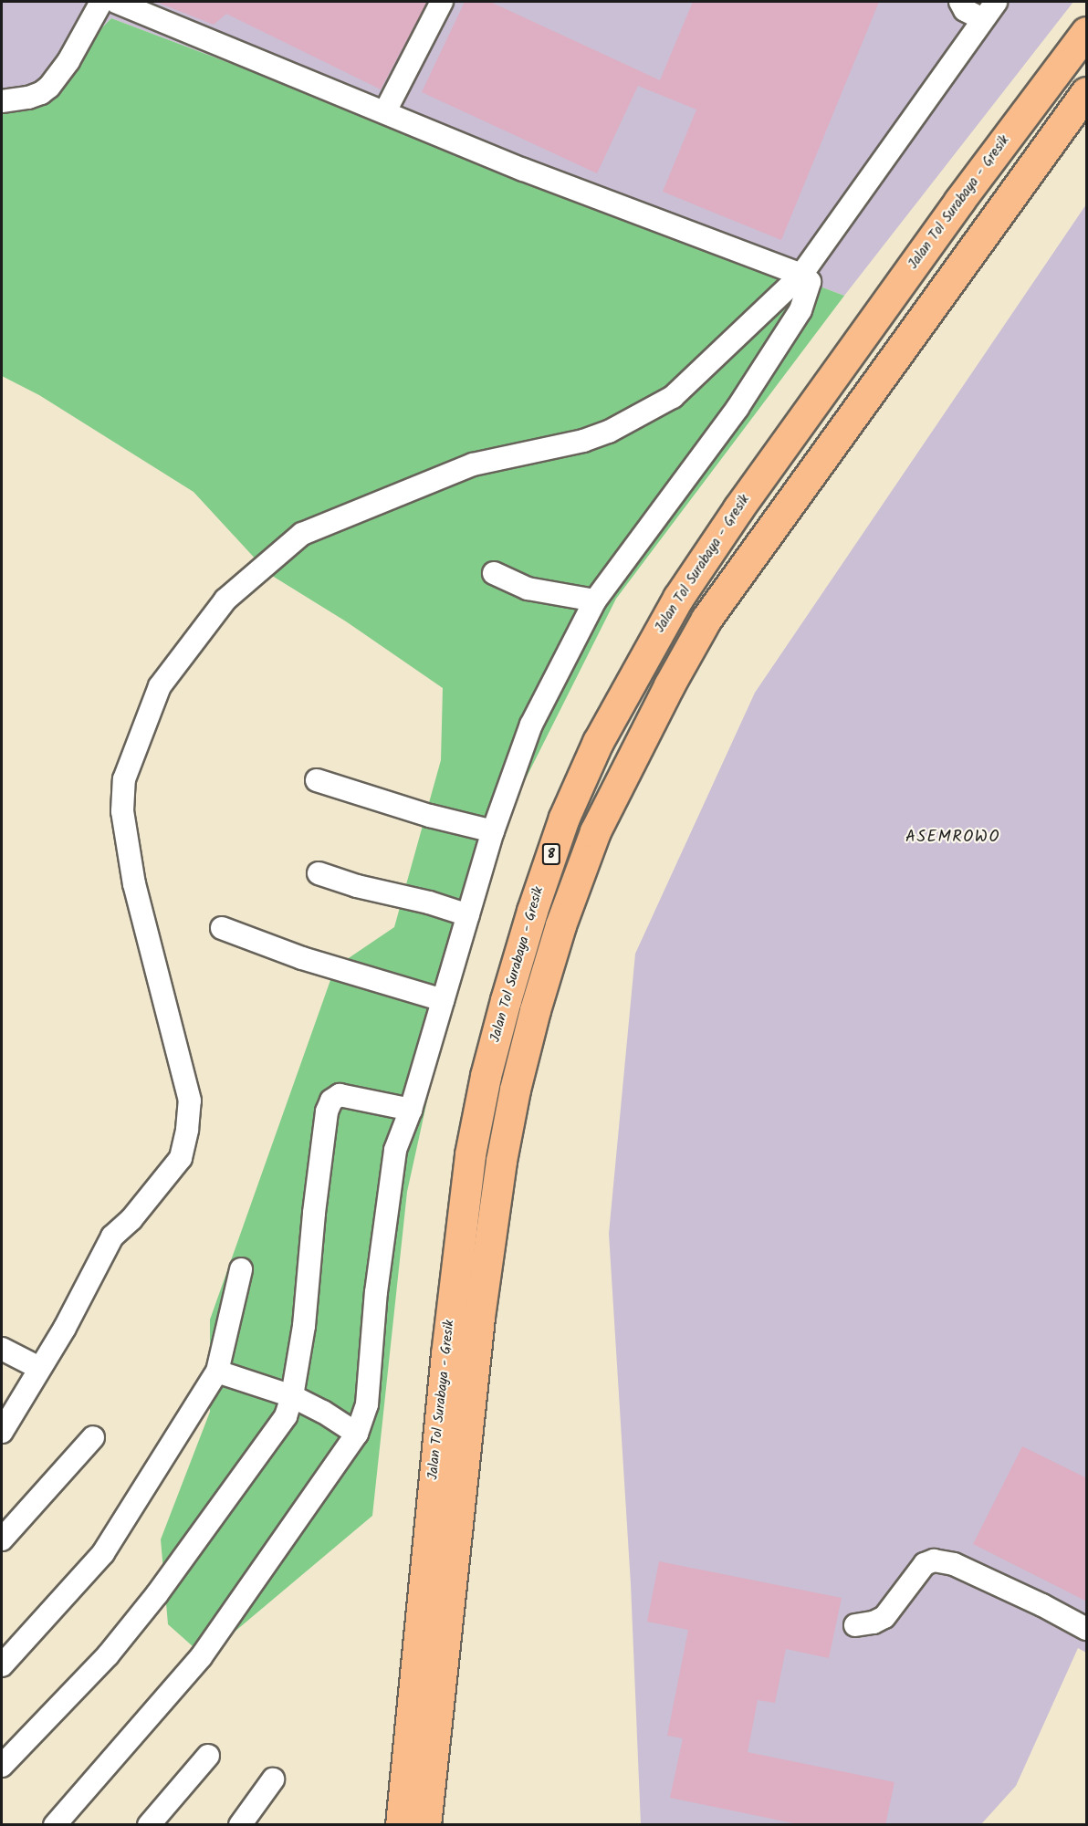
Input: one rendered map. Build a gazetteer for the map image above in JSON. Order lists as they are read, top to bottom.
{
  "streets": {
    "highway": ["Jalan Tol Surabaya - Gresik", "8"]
  },
  "districts": ["ASEMROWO"]
}
